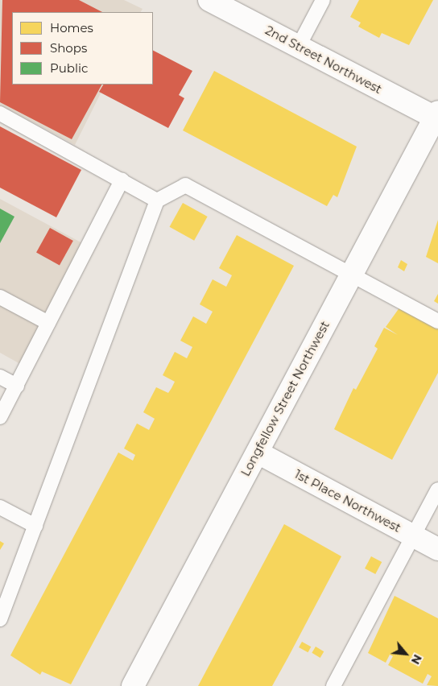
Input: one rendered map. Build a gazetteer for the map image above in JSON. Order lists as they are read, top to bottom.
{
  "streets": {
    "street": ["2nd Street Northwest", "Longfellow Street Northwest", "1st Place Northwest"]
  },
  "crossings": [
    ["2nd Street Northwest", "Longfellow Street Northwest"],
    ["Longfellow Street Northwest", "1st Place Northwest"]
  ],
  "legend": ["Homes", "Shops", "Public"],
  "north": "bottom right"
}
